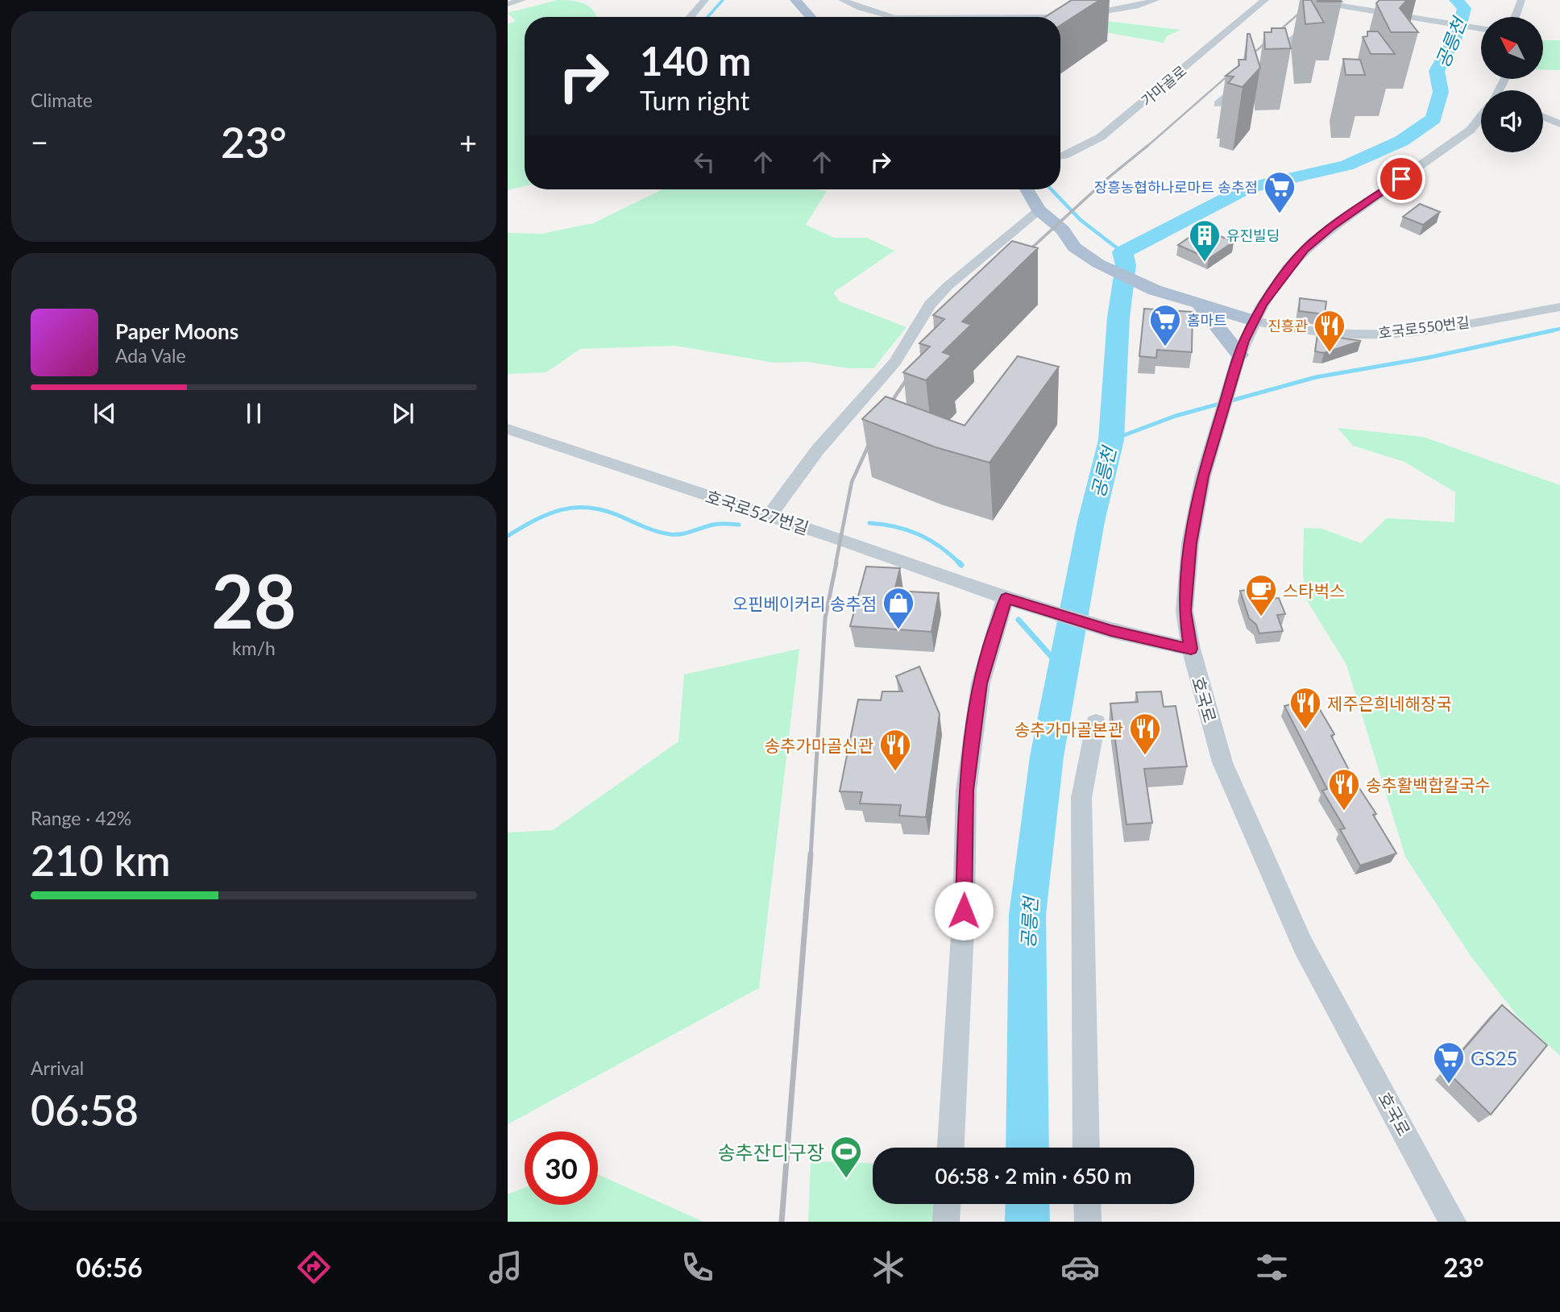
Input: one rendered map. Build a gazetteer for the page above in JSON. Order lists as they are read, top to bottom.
{
  "streets": {
    "street": [
      "가마골로",
      "호국로550번길",
      "호국로527번길",
      "호국로"
    ]
  },
  "crossings": [
    ["호국로550번길", "호국로"],
    ["호국로527번길", "호국로"]
  ],
  "water": ["공릉천"],
  "places": {
    "supermarket": ["장흥농협하나로마트 송추점", "홈마트", "GS25"],
    "building": ["유진빌딩"],
    "restaurant": [
      "진흥관",
      "제주은희네해장국",
      "송추가마골본관",
      "송추가마골신관",
      "송추활백합칼국수"
    ],
    "cafe": ["스타벅스"],
    "shop": ["오핀베이커리 송추점"],
    "sports": ["송추잔디구장"]
  },
  "north": "top left",
  "page": {
    "tile": [
      "Climate",
      ["28", "km/h"],
      ["Range · 42%", "210 km"],
      ["Arrival", "06:58"]
    ],
    "turn": ["140 m", "Turn right"],
    "heat": ["−", "23°", "+"],
    "song": ["Paper Moons", "Ada Vale"],
    "limit": "30",
    "trip": "06:58 · 2 min · 650 m",
    "tabs": ["06:56", "23°"]
  }
}
